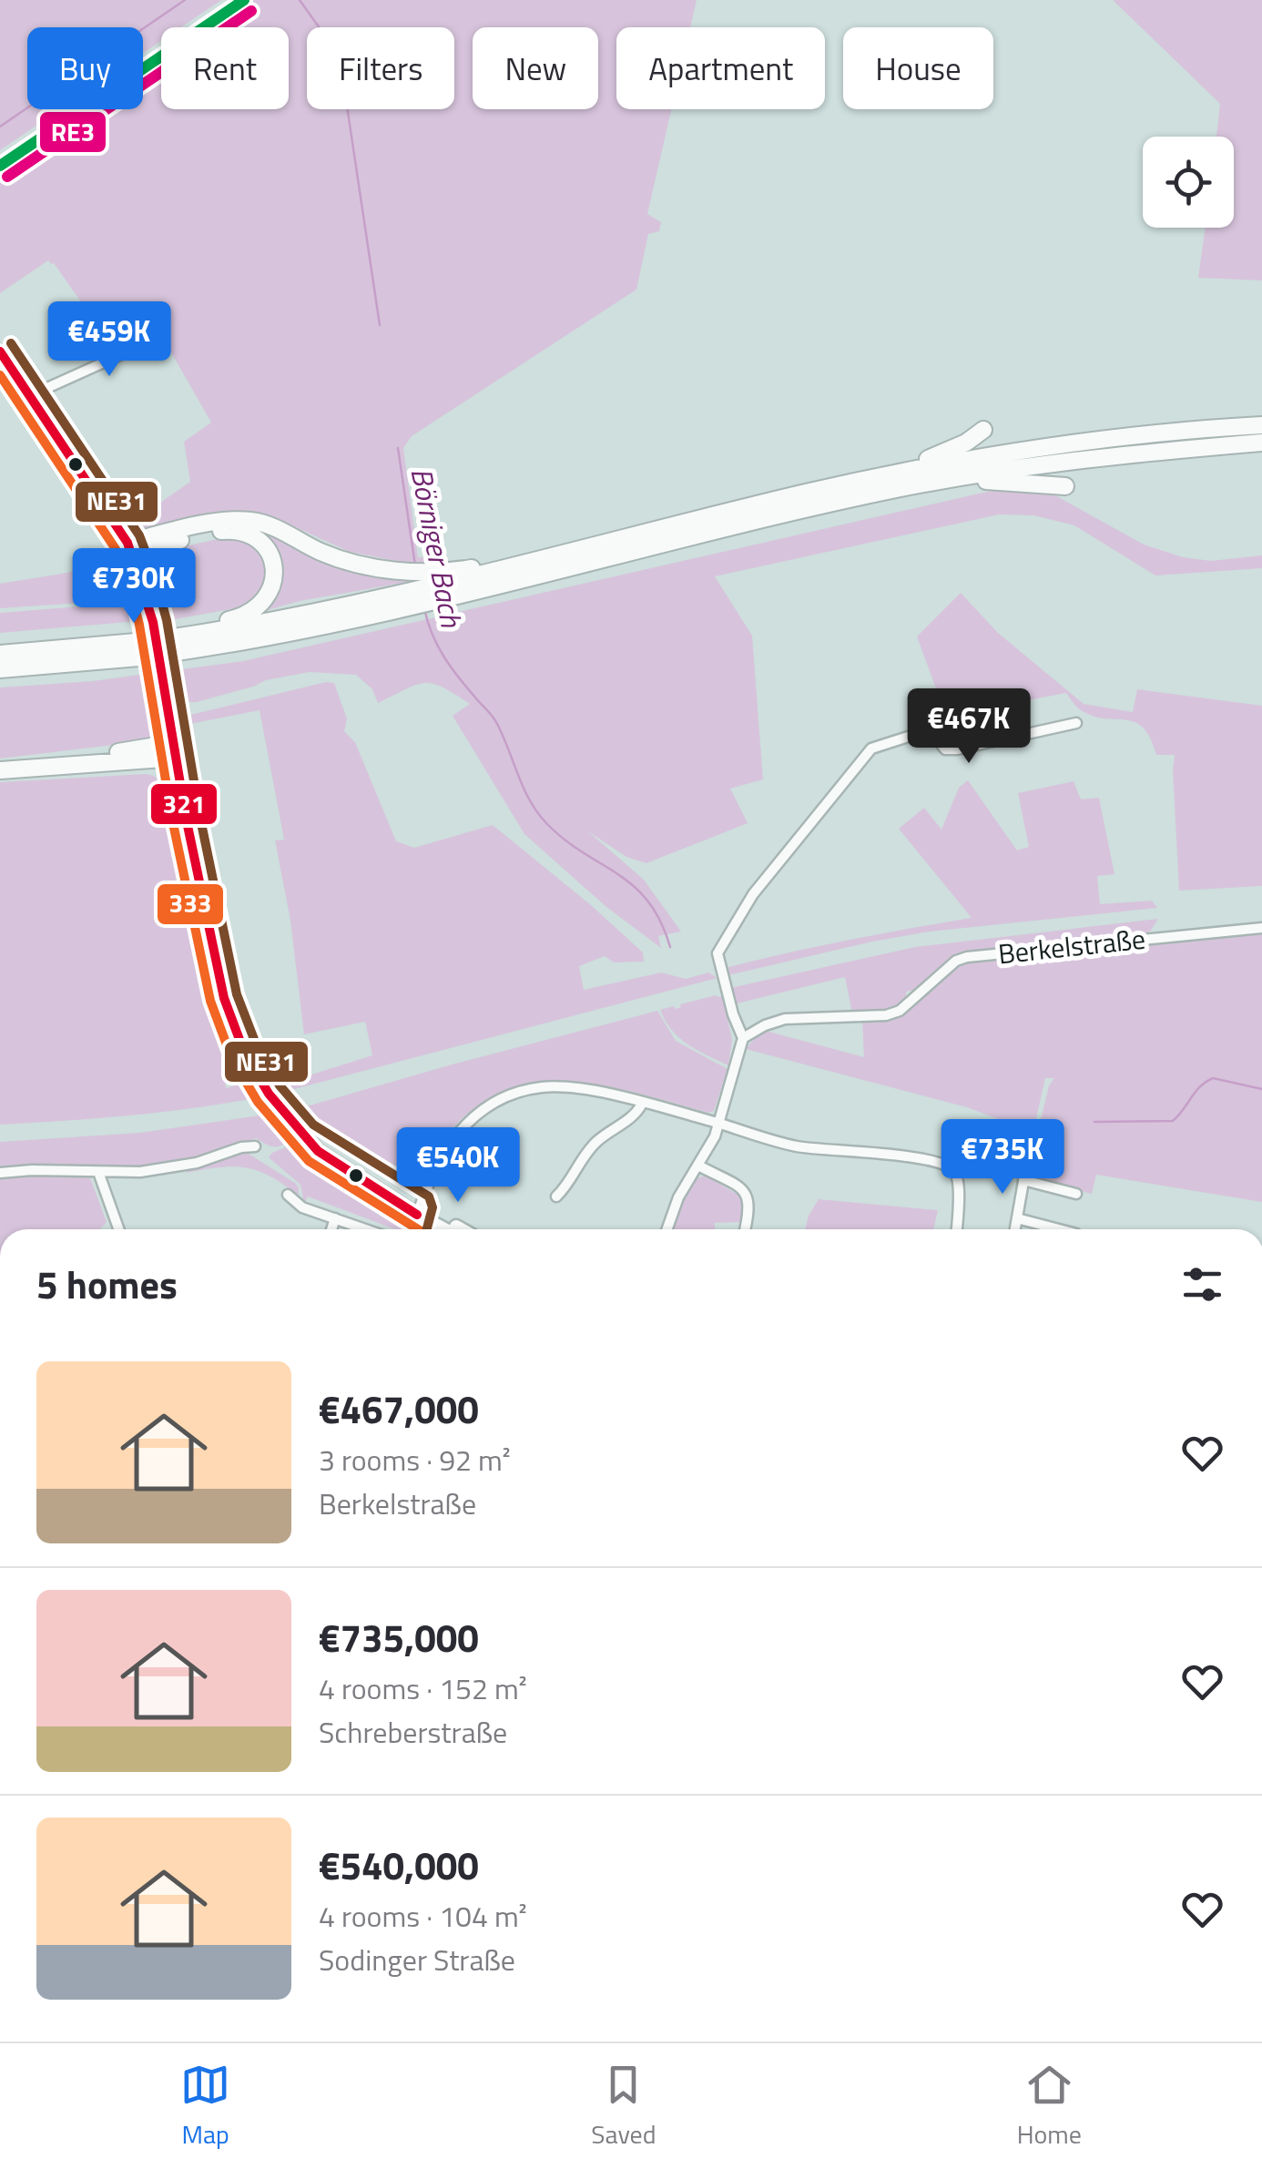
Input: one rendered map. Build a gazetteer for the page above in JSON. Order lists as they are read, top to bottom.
{
  "streets": {
    "street": ["Berkelstraße"]
  },
  "water": ["Börniger Bach"],
  "lines": [
    "transit line RE3",
    "transit line NE31",
    "transit line 321",
    "transit line 333"
  ],
  "page": {
    "chip": [
      "Buy",
      "Rent",
      "Filters",
      "New",
      "Apartment",
      "House"
    ],
    "price": [
      "€459K",
      "€730K",
      "€467K",
      "€735K",
      "€540K"
    ],
    "heading": "5 homes",
    "list": [
      {
        "name": "€467,000",
        "note": "3 rooms · 92 m² · Berkelstraße"
      },
      {
        "name": "€735,000",
        "note": "4 rooms · 152 m² · Schreberstraße"
      },
      {
        "name": "€540,000",
        "note": "4 rooms · 104 m² · Sodinger Straße"
      }
    ],
    "tabs": ["Map", "Saved", "Home"]
  }
}
